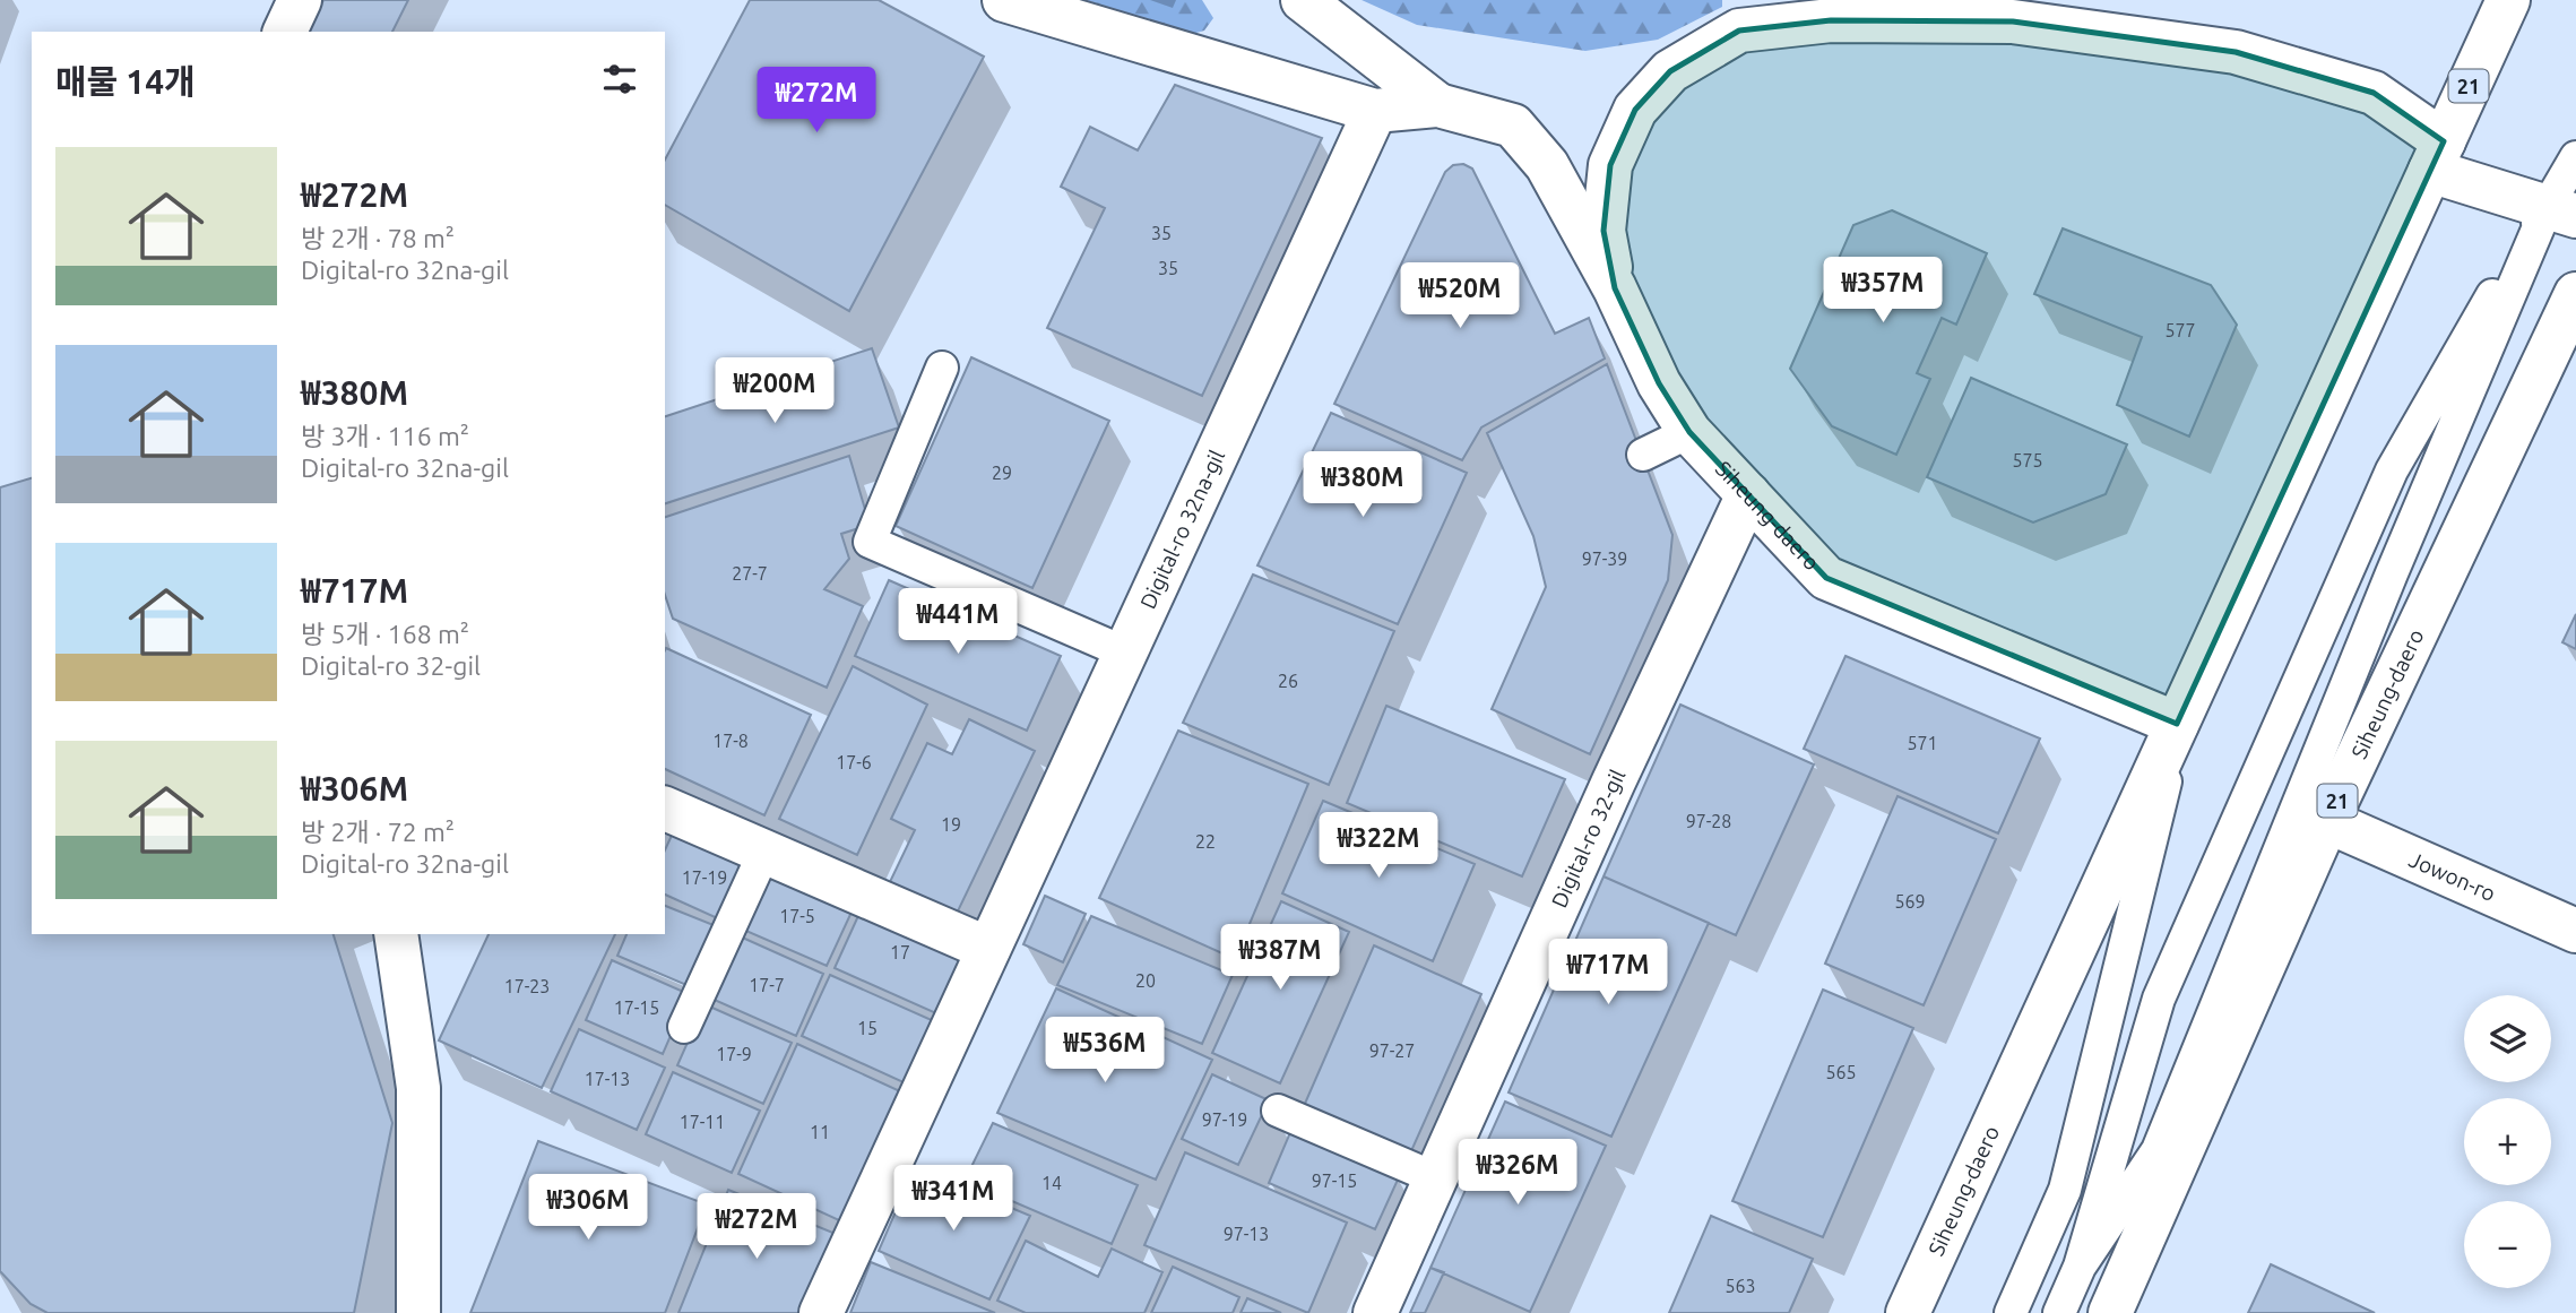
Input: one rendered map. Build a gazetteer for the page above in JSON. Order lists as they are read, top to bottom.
{
  "streets": {
    "street": [
      "21",
      "Siheung-daero",
      "Digital-ro 32na-gil",
      "Digital-ro 32-gil",
      "Jowon-ro"
    ]
  },
  "crossings": [
    ["Siheung-daero", "Digital-ro 32-gil"],
    ["Siheung-daero", "Jowon-ro"]
  ],
  "house_numbers": [
    "35",
    "35",
    "577",
    "575",
    "29",
    "97-39",
    "27-7",
    "26",
    "17-8",
    "571",
    "17-6",
    "97-28",
    "19",
    "22",
    "17-19",
    "569",
    "17-5",
    "17",
    "20",
    "17-7",
    "17-23",
    "17-15",
    "15",
    "97-27",
    "17-9",
    "565",
    "17-13",
    "97-19",
    "17-11",
    "11",
    "97-15",
    "14",
    "97-13",
    "563"
  ],
  "page": {
    "heading": "매물 14개",
    "price": [
      "₩272M",
      "₩357M",
      "₩520M",
      "₩200M",
      "₩380M",
      "₩441M",
      "₩322M",
      "₩387M",
      "₩717M",
      "₩536M",
      "₩326M",
      "₩341M",
      "₩306M",
      "₩272M"
    ],
    "list": [
      {
        "name": "₩272M",
        "note": "방 2개 · 78 m² · Digital-ro 32na-gil"
      },
      {
        "name": "₩380M",
        "note": "방 3개 · 116 m² · Digital-ro 32na-gil"
      },
      {
        "name": "₩717M",
        "note": "방 5개 · 168 m² · Digital-ro 32-gil"
      },
      {
        "name": "₩306M",
        "note": "방 2개 · 72 m² · Digital-ro 32na-gil"
      }
    ],
    "map_buttons": ["+", "−"]
  }
}
